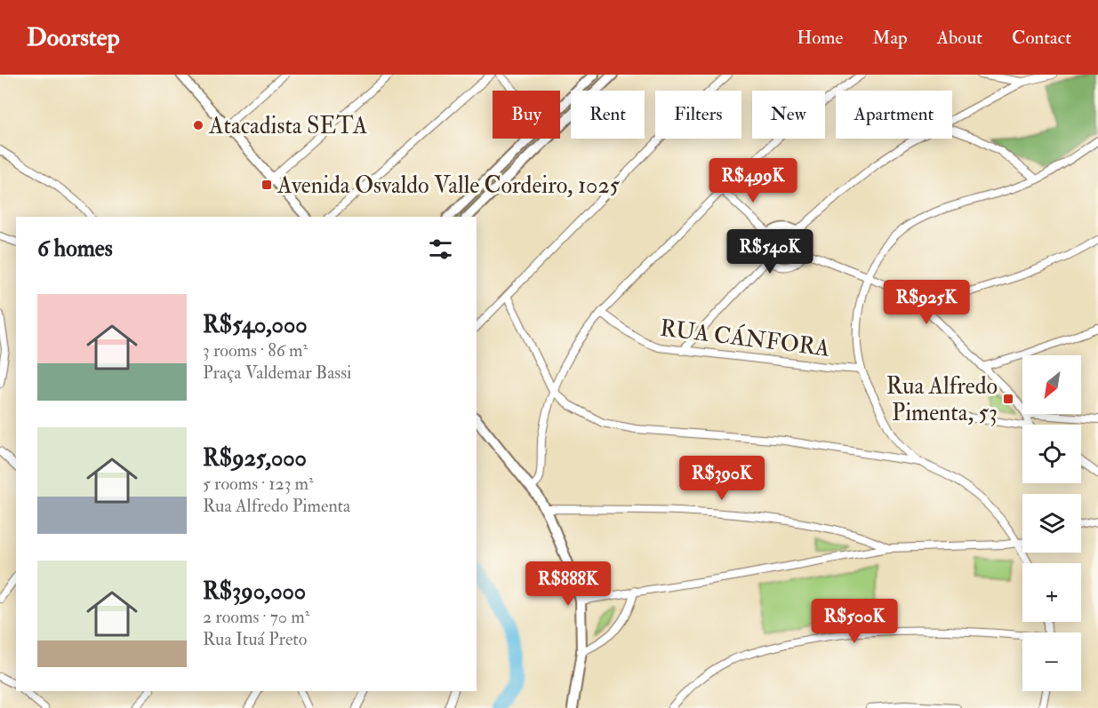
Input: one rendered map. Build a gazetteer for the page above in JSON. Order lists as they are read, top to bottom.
{
  "streets": {
    "street": ["RUA CÁNFORA"]
  },
  "places": {
    "other": ["Atacadista SETA"],
    "transit": ["Avenida Osvaldo Valle Cordeiro, 1025", "Rua Alfredo Pimenta, 53"]
  },
  "north": "bottom left",
  "page": {
    "header": "Doorstep",
    "nav": [
      "Home",
      "Map",
      "About",
      "Contact"
    ],
    "chip": [
      "Buy",
      "Rent",
      "Filters",
      "New",
      "Apartment"
    ],
    "price": [
      "R$499K",
      "R$540K",
      "R$925K",
      "R$390K",
      "R$888K",
      "R$500K"
    ],
    "heading": "6 homes",
    "list": [
      {
        "name": "R$540,000",
        "note": "3 rooms · 86 m² · Praça Valdemar Bassi"
      },
      {
        "name": "R$925,000",
        "note": "5 rooms · 123 m² · Rua Alfredo Pimenta"
      },
      {
        "name": "R$390,000",
        "note": "2 rooms · 70 m² · Rua Ituá Preto"
      }
    ],
    "map_buttons": ["+", "−"]
  }
}
